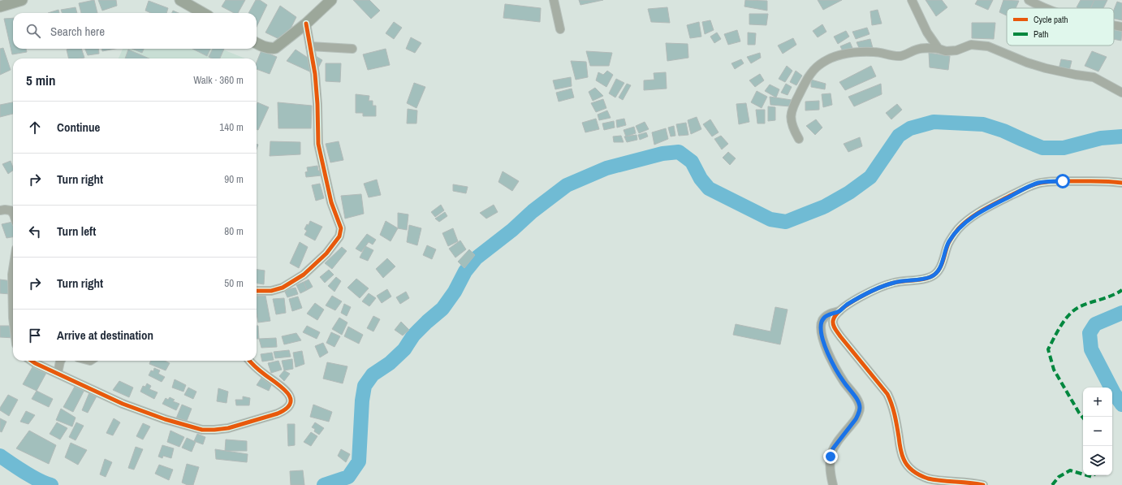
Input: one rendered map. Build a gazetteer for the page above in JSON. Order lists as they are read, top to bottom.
{
  "legend": ["Cycle path", "Path"],
  "page": {
    "search": "Search here",
    "heading": ["5 min", "Walk · 360 m"],
    "list": [
      ["Continue", "140 m"],
      ["Turn right", "90 m"],
      ["Turn left", "80 m"],
      ["Turn right", "50 m"],
      "Arrive at destination"
    ],
    "map_buttons": ["+", "−"]
  }
}
